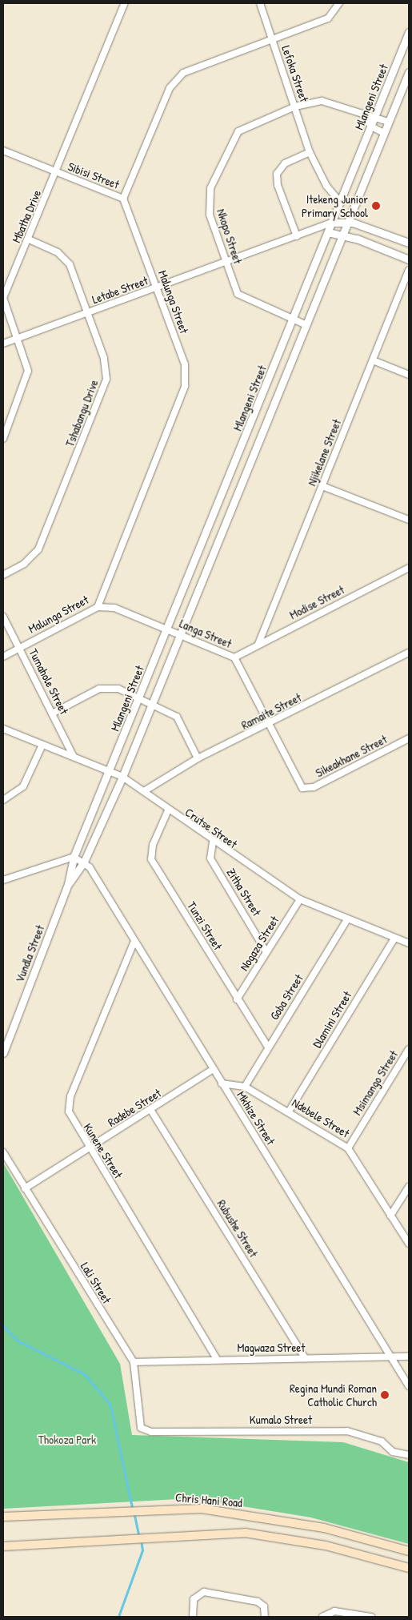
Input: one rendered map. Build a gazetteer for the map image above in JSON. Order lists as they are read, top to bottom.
{
  "streets": {
    "main road": ["Chris Hani Road"],
    "street": [
      "Lefoka Street",
      "Mlangeni Street",
      "Sibisi Street",
      "Mbatha Drive",
      "Nkopo Street",
      "Letabe Street",
      "Malunga Street",
      "Tshabangu Drive",
      "Njikelane Street",
      "Modise Street",
      "Langa Street",
      "Tumahole Street",
      "Ramaite Street",
      "Sikeakhane Street",
      "Crutse Street",
      "Zitha Street",
      "Tunzi Street",
      "Nogaza Street",
      "Vundla Street",
      "Goba Street",
      "Dlamini Street",
      "Msimango Street",
      "Radebe Street",
      "Mkhize Street",
      "Ndebele Street",
      "Kunene Street",
      "Rubushe Street",
      "Lali Street",
      "Magwaza Street",
      "Kumalo Street"
    ]
  },
  "crossings": [
    ["Lefoka Street", "Mlangeni Street"],
    ["Lefoka Street", "Nkopo Street"],
    ["Mlangeni Street", "Nkopo Street"],
    ["Mlangeni Street", "Letabe Street"],
    ["Mlangeni Street", "Langa Street"],
    ["Mlangeni Street", "Crutse Street"],
    ["Mlangeni Street", "Vundla Street"],
    ["Sibisi Street", "Mbatha Drive"],
    ["Sibisi Street", "Malunga Street"],
    ["Mbatha Drive", "Letabe Street"],
    ["Mbatha Drive", "Tshabangu Drive"],
    ["Nkopo Street", "Letabe Street"],
    ["Letabe Street", "Malunga Street"],
    ["Letabe Street", "Tshabangu Drive"],
    ["Malunga Street", "Langa Street"],
    ["Malunga Street", "Tumahole Street"],
    ["Njikelane Street", "Modise Street"],
    ["Modise Street", "Langa Street"],
    ["Langa Street", "Ramaite Street"],
    ["Langa Street", "Sikeakhane Street"],
    ["Tumahole Street", "Crutse Street"],
    ["Ramaite Street", "Crutse Street"],
    ["Crutse Street", "Zitha Street"],
    ["Crutse Street", "Tunzi Street"],
    ["Crutse Street", "Nogaza Street"],
    ["Crutse Street", "Vundla Street"],
    ["Crutse Street", "Goba Street"],
    ["Crutse Street", "Dlamini Street"],
    ["Zitha Street", "Nogaza Street"],
    ["Tunzi Street", "Nogaza Street"],
    ["Tunzi Street", "Goba Street"],
    ["Vundla Street", "Mkhize Street"],
    ["Goba Street", "Ndebele Street"],
    ["Dlamini Street", "Ndebele Street"],
    ["Msimango Street", "Ndebele Street"],
    ["Radebe Street", "Mkhize Street"],
    ["Radebe Street", "Kunene Street"],
    ["Radebe Street", "Rubushe Street"],
    ["Radebe Street", "Lali Street"],
    ["Mkhize Street", "Ndebele Street"],
    ["Mkhize Street", "Kunene Street"],
    ["Mkhize Street", "Magwaza Street"],
    ["Kunene Street", "Magwaza Street"],
    ["Rubushe Street", "Magwaza Street"],
    ["Lali Street", "Magwaza Street"],
    ["Lali Street", "Kumalo Street"]
  ],
  "parks": ["Thokoza Park"],
  "places": ["Itekeng Junior Primary School", "Regina Mundi Roman Catholic Church"]
}
